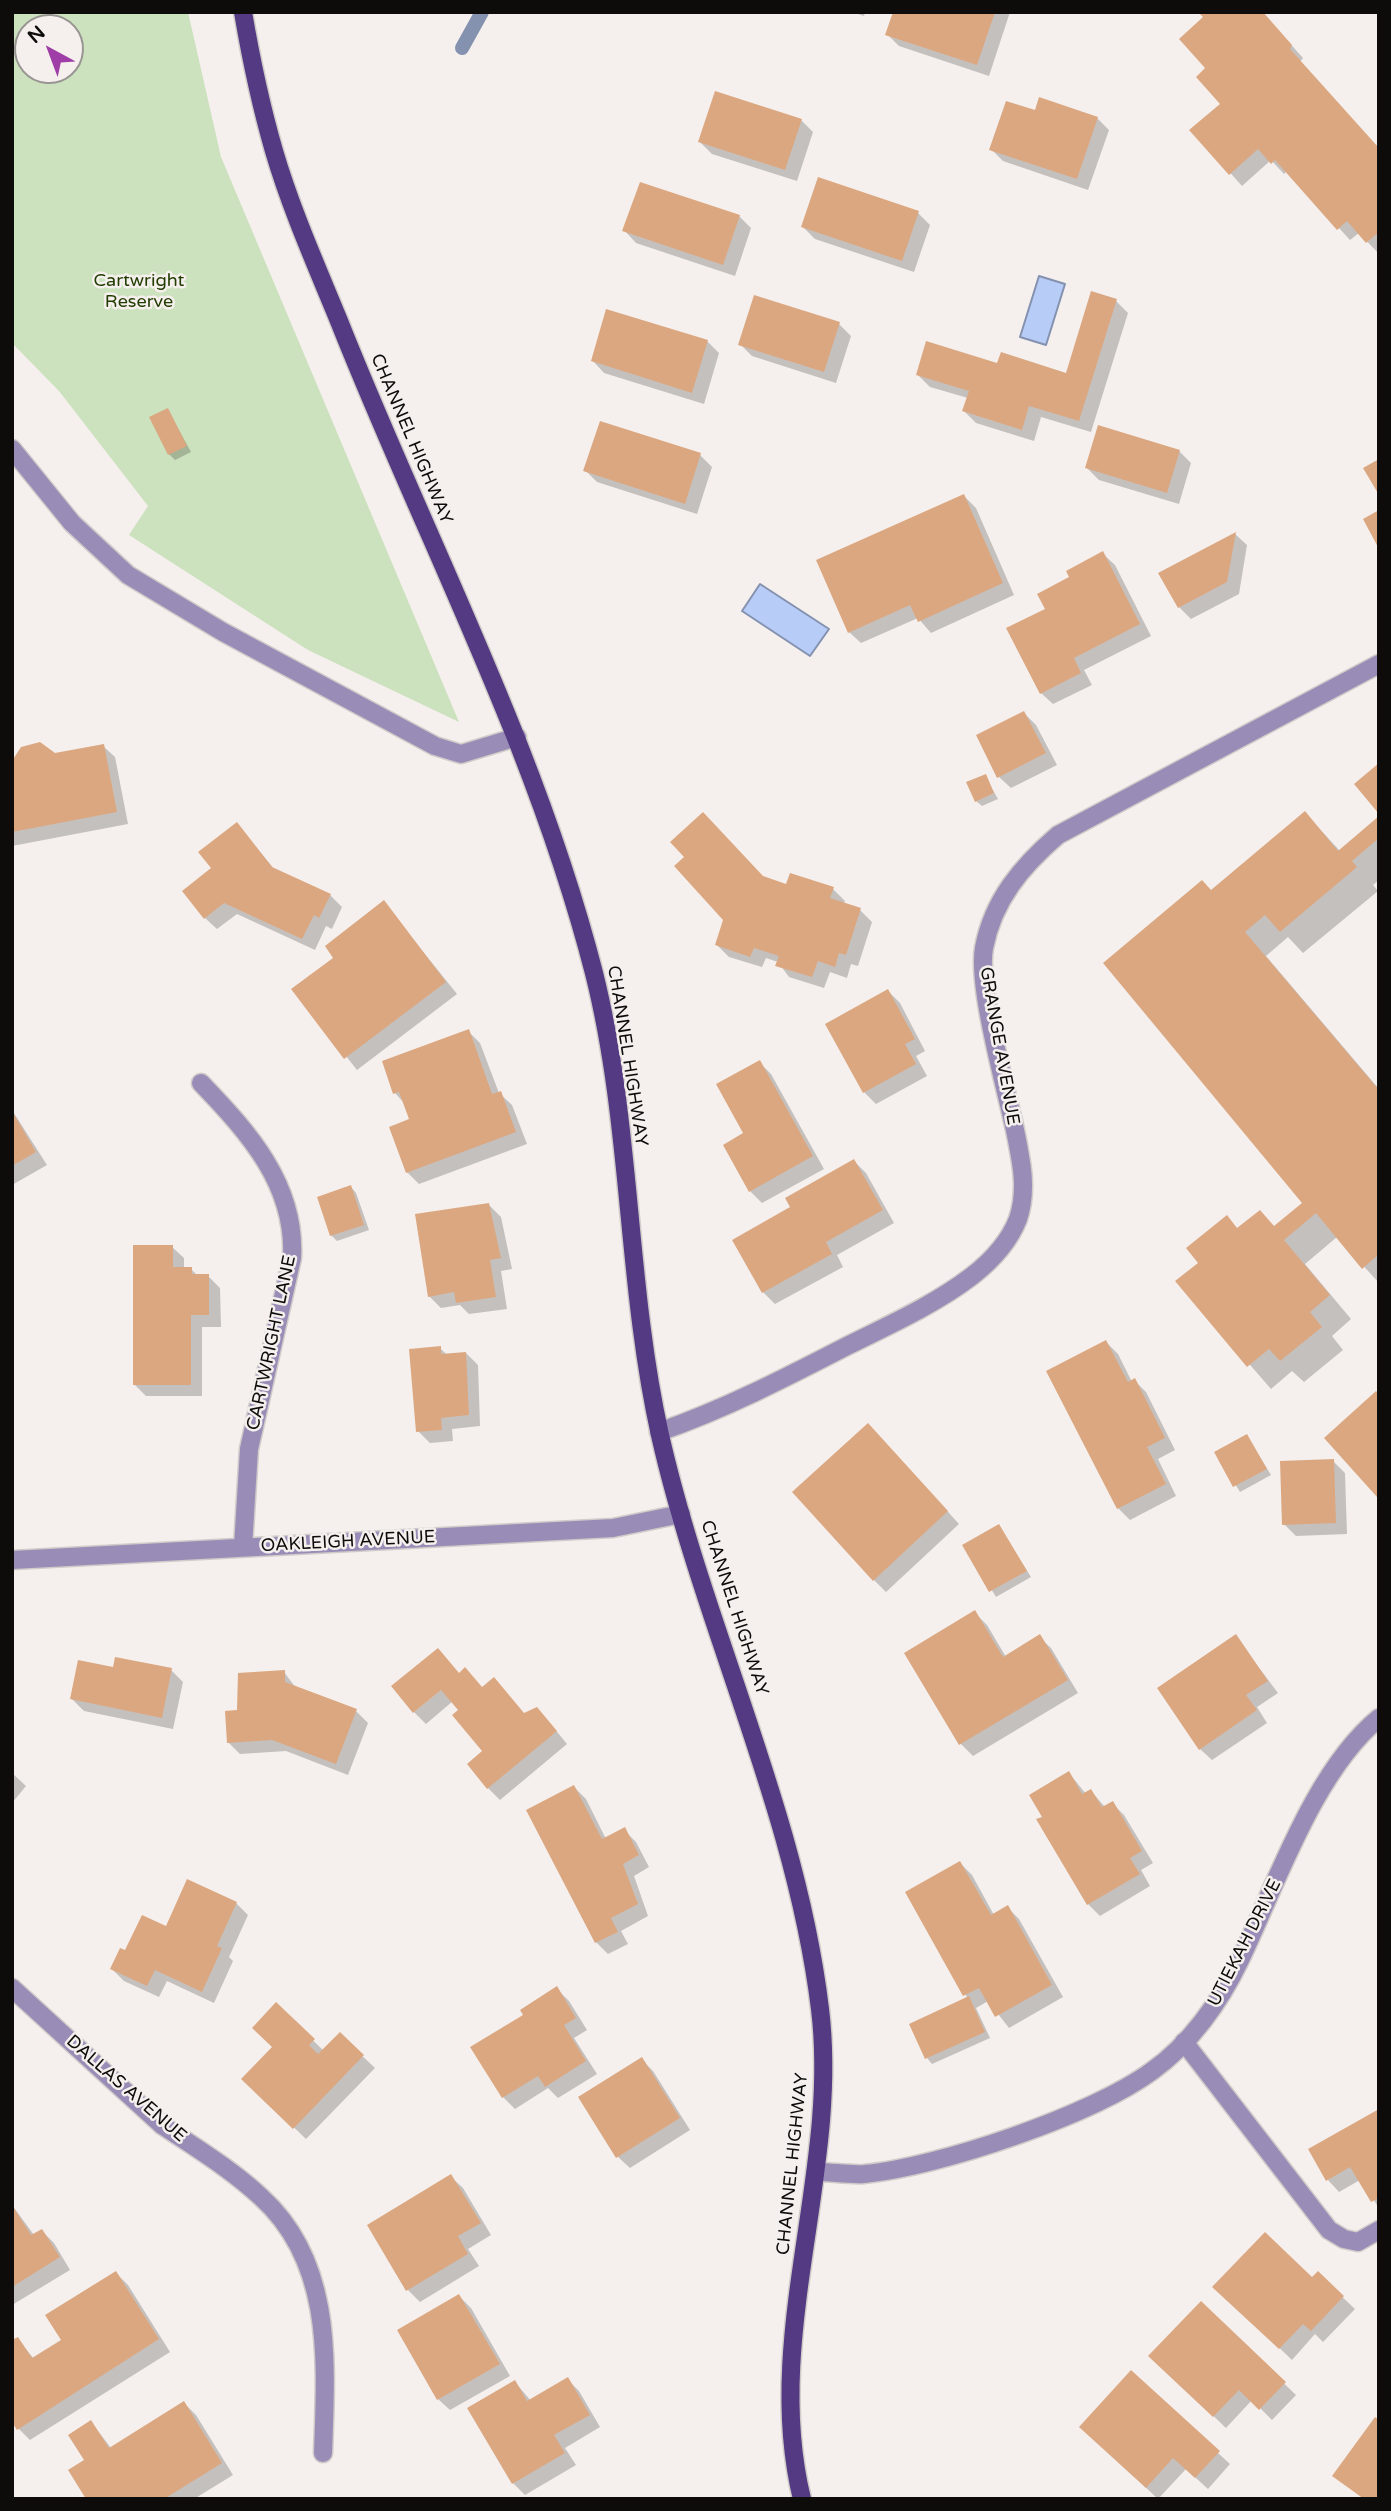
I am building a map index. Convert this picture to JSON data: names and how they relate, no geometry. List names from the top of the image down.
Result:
{
  "streets": {
    "main road": ["CHANNEL HIGHWAY"],
    "street": [
      "GRANGE AVENUE",
      "CARTWRIGHT LANE",
      "OAKLEIGH AVENUE",
      "UTIEKAH DRIVE",
      "DALLAS AVENUE"
    ]
  },
  "crossings": [
    ["CHANNEL HIGHWAY", "GRANGE AVENUE"],
    ["CHANNEL HIGHWAY", "OAKLEIGH AVENUE"],
    ["CHANNEL HIGHWAY", "UTIEKAH DRIVE"],
    ["CARTWRIGHT LANE", "OAKLEIGH AVENUE"]
  ],
  "parks": ["Cartwright Reserve"],
  "north": "top left"
}
